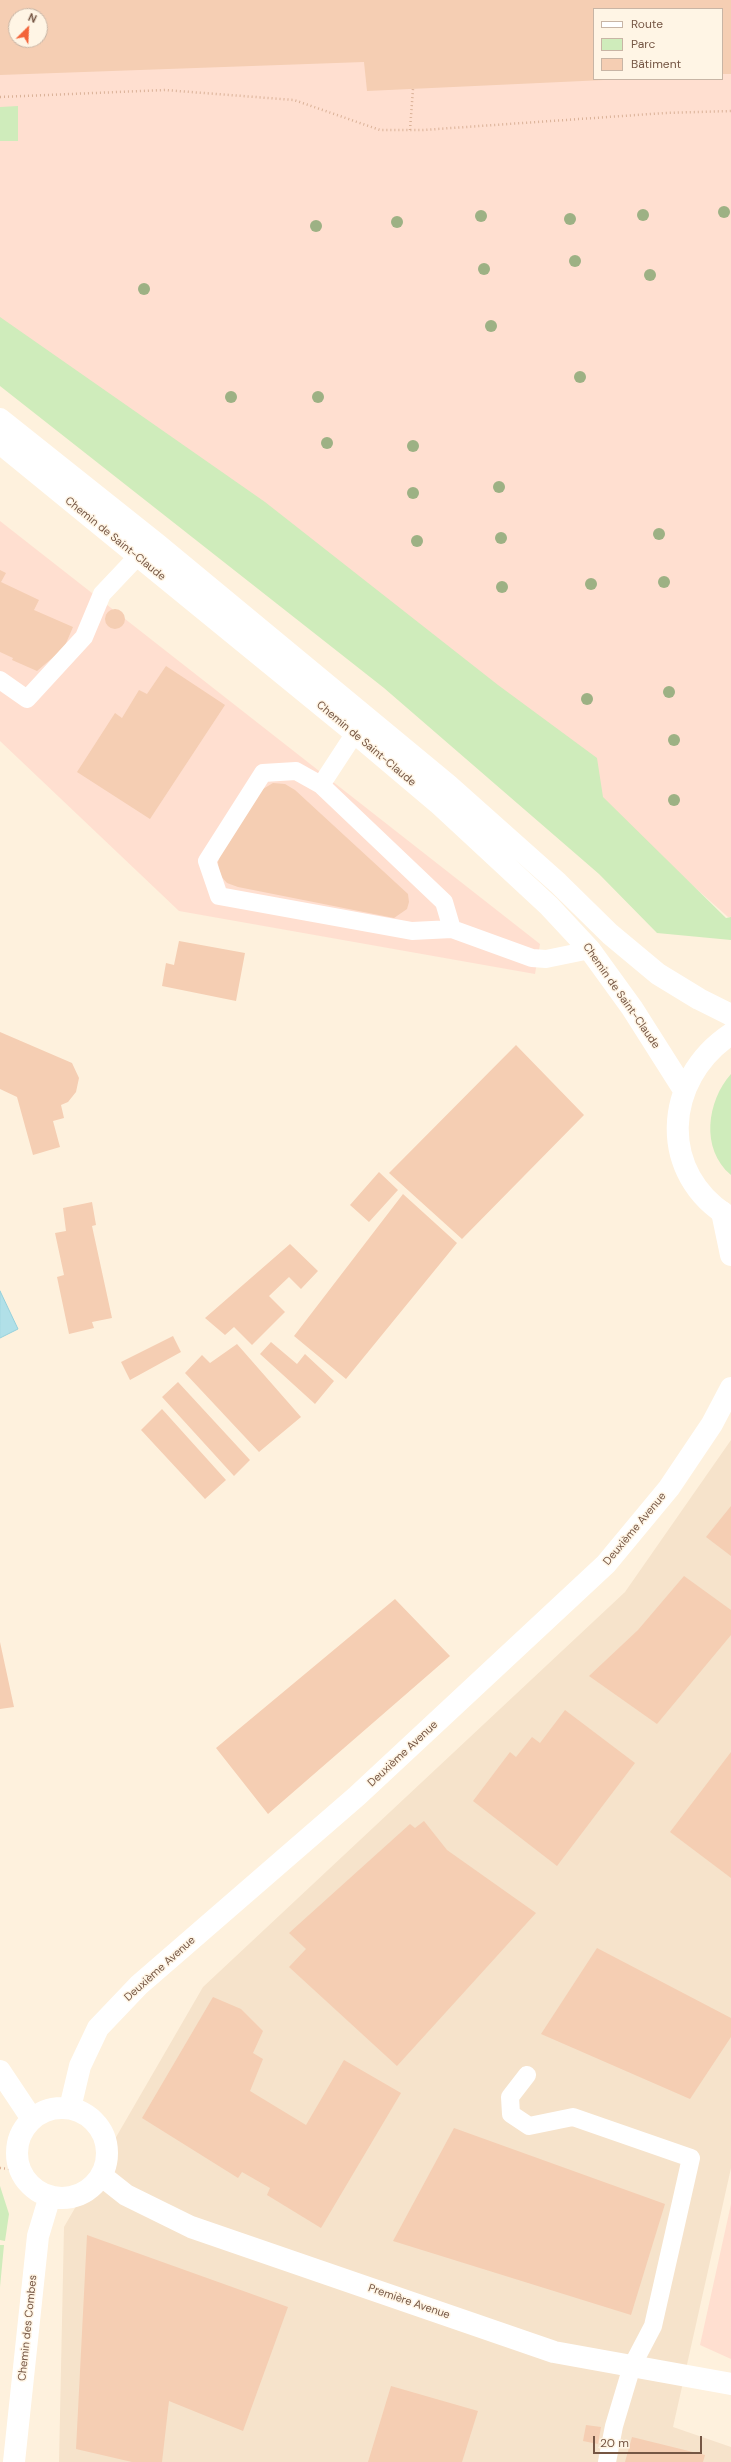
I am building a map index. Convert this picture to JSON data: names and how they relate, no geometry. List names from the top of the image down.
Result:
{
  "streets": {
    "street": [
      "Chemin de Saint-Claude",
      "Deuxième Avenue",
      "Première Avenue",
      "Chemin des Combes"
    ]
  },
  "crossings": [
    ["Deuxième Avenue", "Première Avenue"],
    ["Deuxième Avenue", "Chemin des Combes"],
    ["Première Avenue", "Chemin des Combes"]
  ],
  "legend": ["Route", "Parc", "Bâtiment"],
  "scale_bar": "20 m",
  "north": "top right"
}
